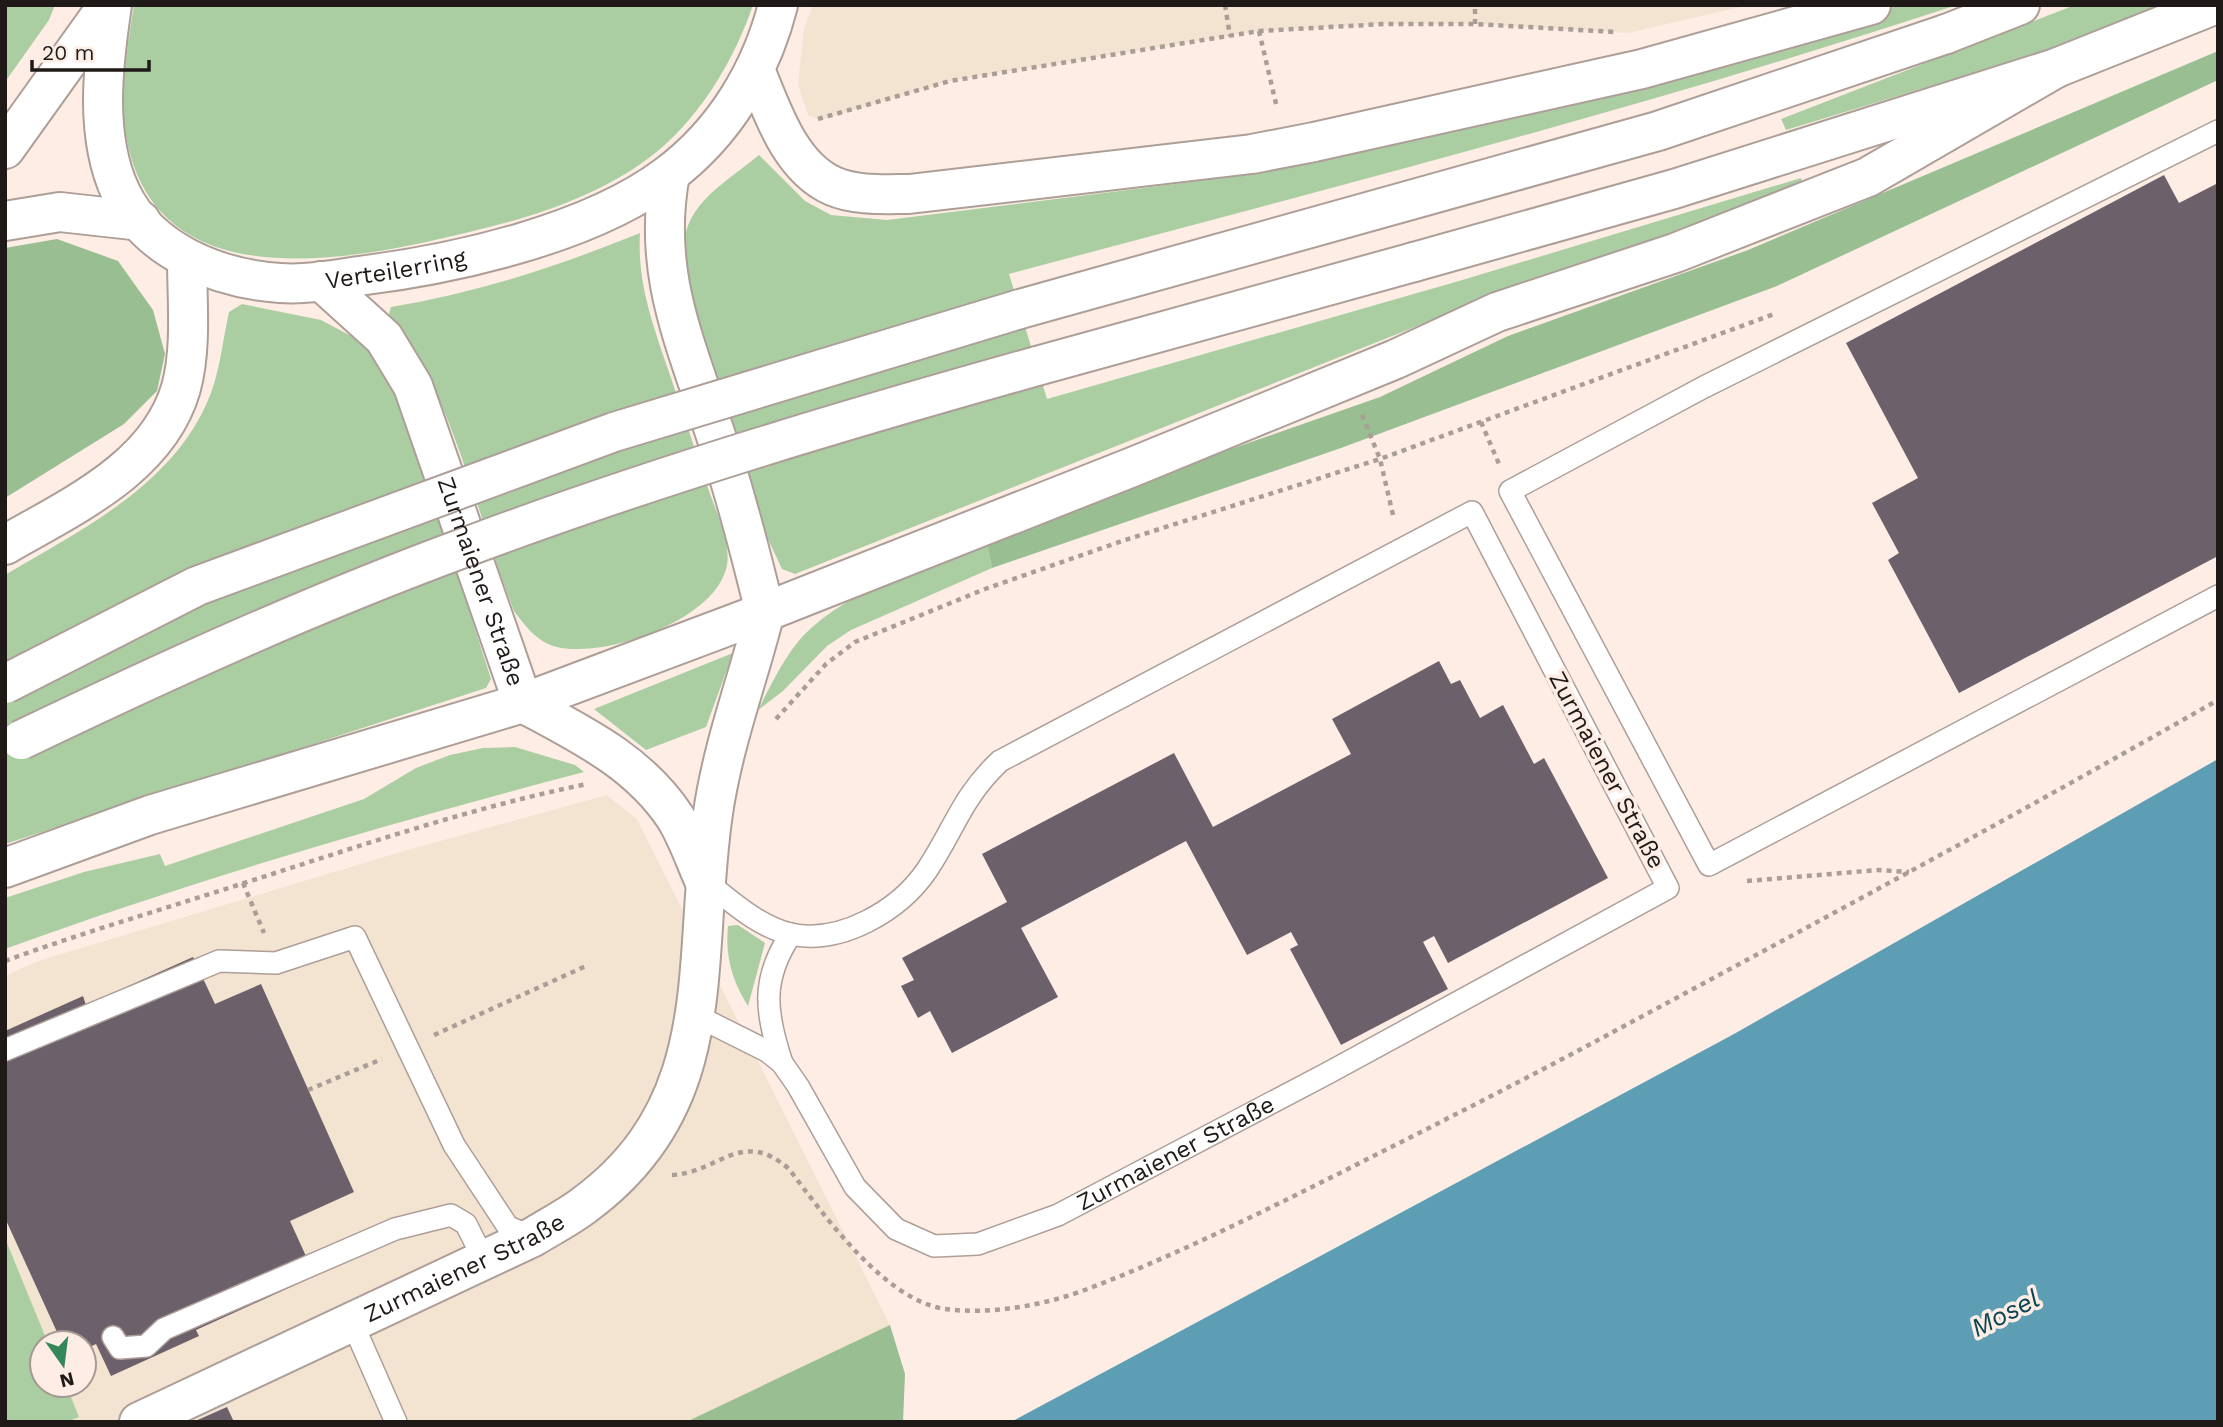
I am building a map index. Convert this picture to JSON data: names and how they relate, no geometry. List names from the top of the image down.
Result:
{
  "streets": {
    "main road": ["Verteilerring", "Zurmaiener Straße"]
  },
  "crossings": [
    ["Verteilerring", "Zurmaiener Straße"]
  ],
  "water": ["Mosel"],
  "scale_bar": "20 m",
  "north": "bottom"
}
